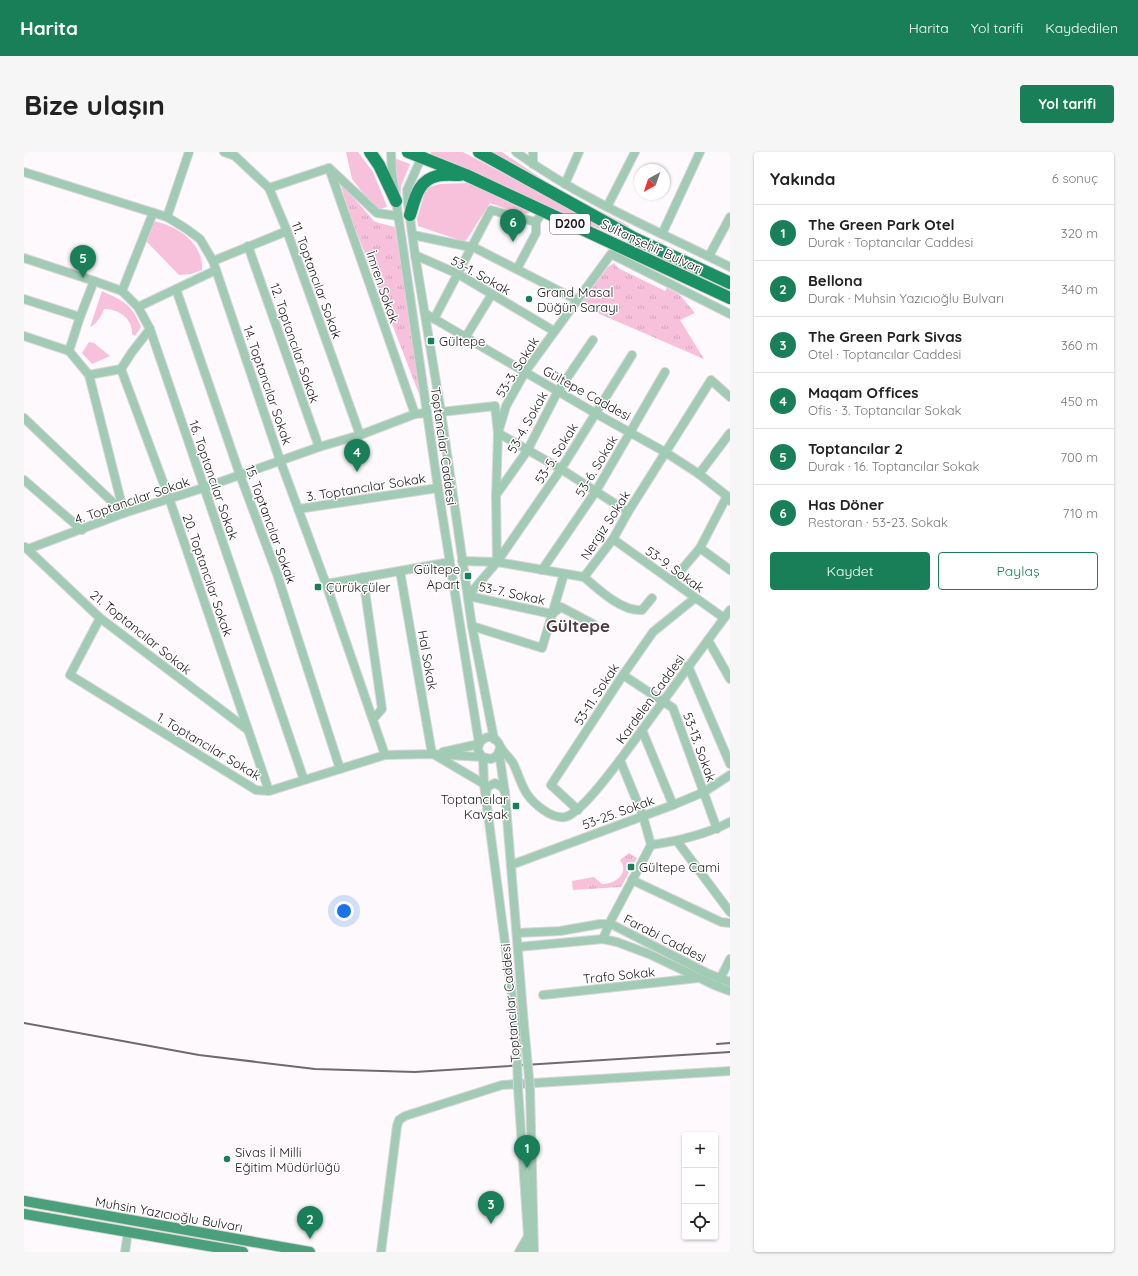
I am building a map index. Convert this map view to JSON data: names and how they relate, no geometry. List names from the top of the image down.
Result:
{
  "streets": {
    "highway": ["D200", "Sultanşehir Bulvarı"],
    "main road": ["Muhsin Yazıcıoğlu Bulvarı"],
    "street": [
      "53-1. Sokak",
      "11. Toptancılar Sokak",
      "İmren Sokak",
      "12. Toptancılar Sokak",
      "53-3. Sokak",
      "14. Toptancılar Sokak",
      "Gültepe Caddesi",
      "53-4. Sokak",
      "Toptancılar Caddesi",
      "53-5. Sokak",
      "53-6. Sokak",
      "16. Toptancılar Sokak",
      "3. Toptancılar Sokak",
      "4. Toptancılar Sokak",
      "15. Toptancılar Sokak",
      "Nergiz Sokak",
      "53-9. Sokak",
      "20. Toptancılar Sokak",
      "53-7. Sokak",
      "21. Toptancılar Sokak",
      "Hal Sokak",
      "53-11. Sokak",
      "Kardelen Caddesi",
      "1. Toptancılar Sokak",
      "53-13. Sokak",
      "53-25. Sokak",
      "Farabi Caddesi",
      "Trafo Sokak"
    ]
  },
  "crossings": [
    ["Sultanşehir Bulvarı", "Toptancılar Caddesi"],
    ["53-1. Sokak", "53-3. Sokak"],
    ["53-1. Sokak", "Toptancılar Caddesi"],
    ["11. Toptancılar Sokak", "4. Toptancılar Sokak"],
    ["İmren Sokak", "4. Toptancılar Sokak"],
    ["12. Toptancılar Sokak", "4. Toptancılar Sokak"],
    ["53-3. Sokak", "Gültepe Caddesi"],
    ["53-3. Sokak", "53-4. Sokak"],
    ["53-3. Sokak", "53-5. Sokak"],
    ["53-3. Sokak", "Nergiz Sokak"],
    ["14. Toptancılar Sokak", "3. Toptancılar Sokak"],
    ["14. Toptancılar Sokak", "4. Toptancılar Sokak"],
    ["14. Toptancılar Sokak", "1. Toptancılar Sokak"],
    ["Gültepe Caddesi", "53-4. Sokak"],
    ["Gültepe Caddesi", "Toptancılar Caddesi"],
    ["Gültepe Caddesi", "53-5. Sokak"],
    ["Gültepe Caddesi", "53-6. Sokak"],
    ["Gültepe Caddesi", "Nergiz Sokak"],
    ["Toptancılar Caddesi", "3. Toptancılar Sokak"],
    ["Toptancılar Caddesi", "4. Toptancılar Sokak"],
    ["Toptancılar Caddesi", "Nergiz Sokak"],
    ["Toptancılar Caddesi", "53-7. Sokak"],
    ["Toptancılar Caddesi", "1. Toptancılar Sokak"],
    ["Toptancılar Caddesi", "53-25. Sokak"],
    ["Toptancılar Caddesi", "Farabi Caddesi"],
    ["53-5. Sokak", "Nergiz Sokak"],
    ["53-6. Sokak", "Nergiz Sokak"],
    ["16. Toptancılar Sokak", "4. Toptancılar Sokak"],
    ["16. Toptancılar Sokak", "1. Toptancılar Sokak"],
    ["4. Toptancılar Sokak", "15. Toptancılar Sokak"],
    ["4. Toptancılar Sokak", "20. Toptancılar Sokak"],
    ["4. Toptancılar Sokak", "21. Toptancılar Sokak"],
    ["15. Toptancılar Sokak", "1. Toptancılar Sokak"],
    ["Nergiz Sokak", "53-9. Sokak"],
    ["53-9. Sokak", "53-11. Sokak"],
    ["53-9. Sokak", "Kardelen Caddesi"],
    ["20. Toptancılar Sokak", "21. Toptancılar Sokak"],
    ["20. Toptancılar Sokak", "1. Toptancılar Sokak"],
    ["21. Toptancılar Sokak", "1. Toptancılar Sokak"],
    ["Hal Sokak", "1. Toptancılar Sokak"],
    ["53-11. Sokak", "53-13. Sokak"],
    ["Kardelen Caddesi", "53-13. Sokak"],
    ["Kardelen Caddesi", "53-25. Sokak"],
    ["53-13. Sokak", "53-25. Sokak"],
    ["Farabi Caddesi", "Trafo Sokak"]
  ],
  "districts": ["Gültepe"],
  "places": {
    "other": ["Grand Masal Düğün Sarayı", "Sivas İl Milli Eğitim Müdürlüğü"],
    "transit": [
      "Gültepe",
      "Gültepe Apart",
      "Çürükçüler",
      "Toptancılar Kavşak",
      "Gültepe Cami"
    ]
  },
  "north": "bottom left",
  "page": {
    "header": "Harita",
    "nav": ["Harita", "Yol tarifi", "Kaydedilen"],
    "buttons": [
      "Yol tarifi",
      ["Kaydet", "Paylaş"]
    ],
    "title": "Bize ulaşın",
    "heading": ["Yakında", "6 sonuç"],
    "list": [
      {
        "mark": "1",
        "name": "The Green Park Otel",
        "note": "Durak · Toptancılar Caddesi",
        "value": "320 m"
      },
      {
        "mark": "2",
        "name": "Bellona",
        "note": "Durak · Muhsin Yazıcıoğlu Bulvarı",
        "value": "340 m"
      },
      {
        "mark": "3",
        "name": "The Green Park Sivas",
        "note": "Otel · Toptancılar Caddesi",
        "value": "360 m"
      },
      {
        "mark": "4",
        "name": "Maqam Offices",
        "note": "Ofis · 3. Toptancılar Sokak",
        "value": "450 m"
      },
      {
        "mark": "5",
        "name": "Toptancılar 2",
        "note": "Durak · 16. Toptancılar Sokak",
        "value": "700 m"
      },
      {
        "mark": "6",
        "name": "Has Döner",
        "note": "Restoran · 53-23. Sokak",
        "value": "710 m"
      }
    ],
    "pins": [
      "6",
      "5",
      "4",
      "1",
      "3",
      "2"
    ],
    "map_buttons": ["+", "−"]
  }
}
